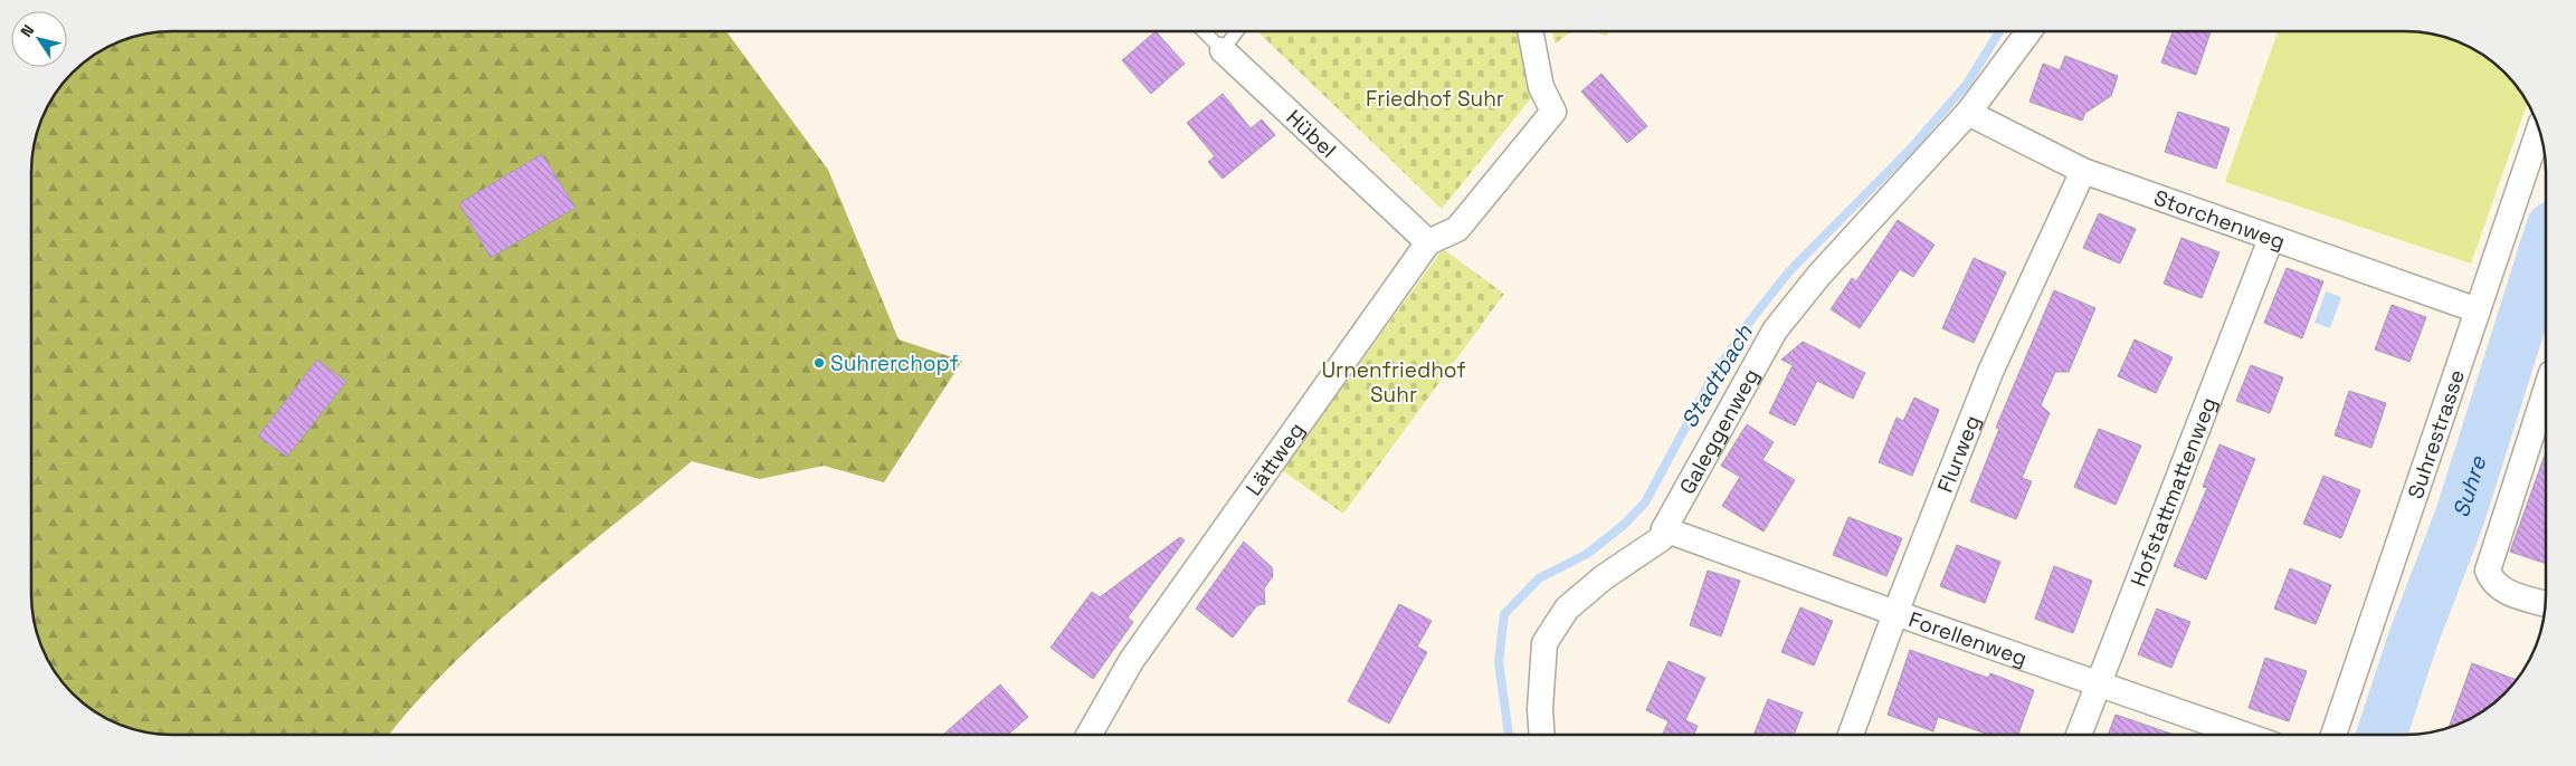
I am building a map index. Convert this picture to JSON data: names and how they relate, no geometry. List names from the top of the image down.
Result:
{
  "streets": {
    "street": [
      "Hübel",
      "Storchenweg",
      "Galeggenweg",
      "Suhrestrasse",
      "Flurweg",
      "Lättweg",
      "Hofstattmattenweg",
      "Forellenweg"
    ]
  },
  "crossings": [
    ["Hübel", "Lättweg"],
    ["Storchenweg", "Galeggenweg"],
    ["Storchenweg", "Suhrestrasse"],
    ["Storchenweg", "Flurweg"],
    ["Storchenweg", "Hofstattmattenweg"],
    ["Galeggenweg", "Forellenweg"],
    ["Flurweg", "Forellenweg"],
    ["Hofstattmattenweg", "Forellenweg"]
  ],
  "water": ["Stadtbach", "Suhre"],
  "parks": ["Friedhof Suhr", "Urnenfriedhof Suhr"],
  "places": ["Suhrerchopf"],
  "north": "top left"
}
